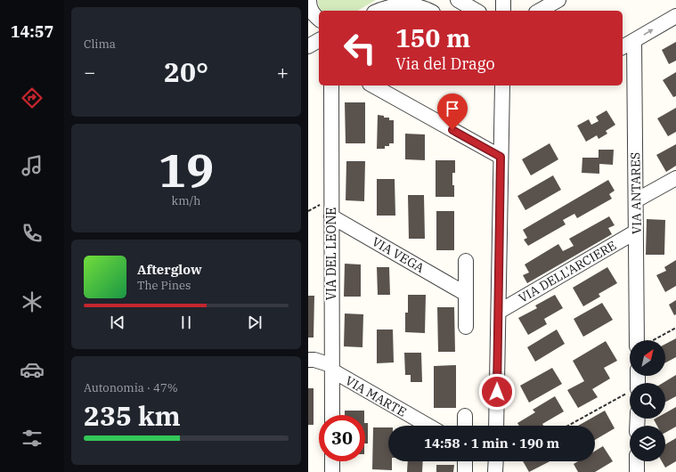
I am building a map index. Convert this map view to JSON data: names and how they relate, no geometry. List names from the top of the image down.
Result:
{
  "streets": {
    "street": [
      "VIA ANTARES",
      "VIA DEL LEONE",
      "VIA VEGA",
      "VIA DELL'ARCIERE",
      "VIA MARTE"
    ]
  },
  "crossings": [
    ["VIA ANTARES", "VIA DELL'ARCIERE"],
    ["VIA DEL LEONE", "VIA VEGA"],
    ["VIA DEL LEONE", "VIA MARTE"]
  ],
  "north": "top right",
  "page": {
    "tabs": "14:57",
    "tile": [
      "Clima",
      ["19", "km/h"],
      ["Autonomia · 47%", "235 km"]
    ],
    "turn": ["150 m", "Via del Drago"],
    "heat": ["−", "20°", "+"],
    "song": ["Afterglow", "The Pines"],
    "limit": "30",
    "trip": "14:58 · 1 min · 190 m"
  }
}
